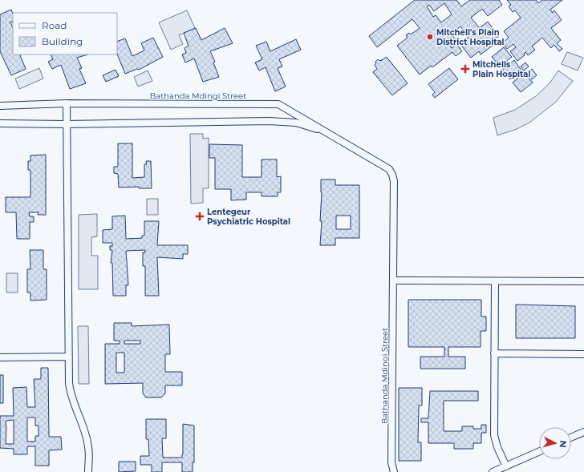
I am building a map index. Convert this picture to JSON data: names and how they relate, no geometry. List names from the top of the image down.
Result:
{
  "streets": {
    "street": ["Bathanda Mdingi Street"]
  },
  "places": {
    "other": ["Mitchell's Plain District Hospital"],
    "health": ["Mitchells Plain Hospital", "Lentegeur Psychiatric Hospital"]
  },
  "legend": ["Road", "Building"],
  "north": "right"
}
